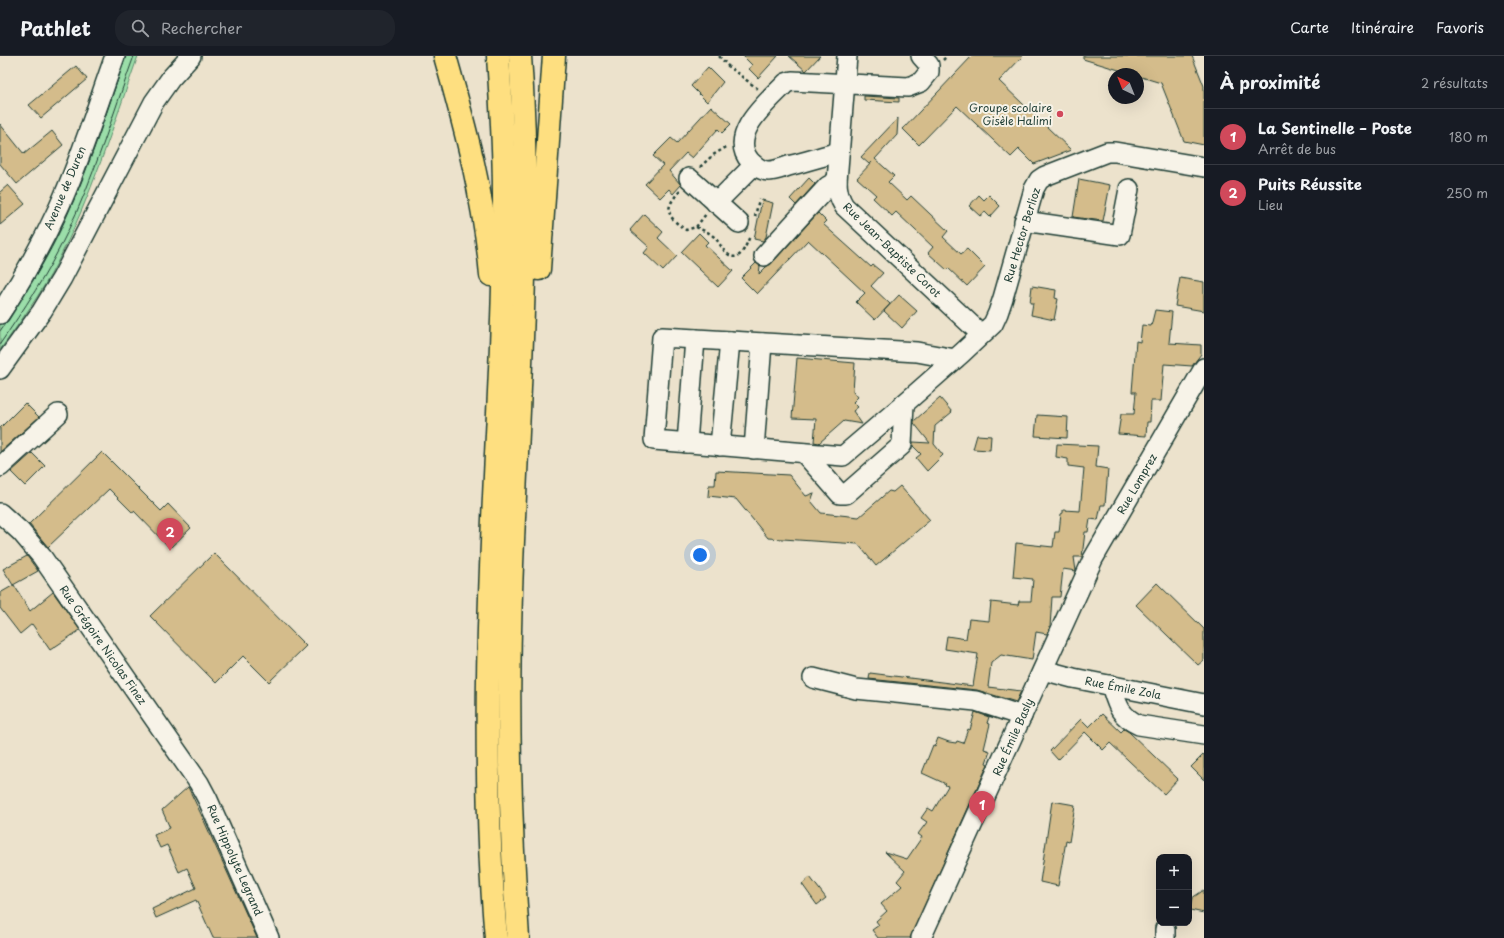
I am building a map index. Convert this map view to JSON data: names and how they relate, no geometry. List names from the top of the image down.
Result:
{
  "streets": {
    "street": [
      "Avenue de Duren",
      "Rue Hector Berlioz",
      "Rue Jean-Baptiste Corot",
      "Rue Lomprez",
      "Rue Grégoire Nicolas Finez",
      "Rue Émile Zola",
      "Rue Émile Basly",
      "Rue Hippolyte Legrand"
    ]
  },
  "crossings": [
    ["Rue Hector Berlioz", "Rue Jean-Baptiste Corot"],
    ["Rue Lomprez", "Rue Émile Basly"],
    ["Rue Grégoire Nicolas Finez", "Rue Hippolyte Legrand"],
    ["Rue Émile Zola", "Rue Émile Basly"]
  ],
  "places": ["Groupe scolaire Gisèle Halimi"],
  "north": "top left",
  "page": {
    "header": "Pathlet",
    "search": "Rechercher",
    "nav": ["Carte", "Itinéraire", "Favoris"],
    "heading": ["À proximité", "2 résultats"],
    "list": [
      {
        "mark": "1",
        "name": "La Sentinelle – Poste",
        "note": "Arrêt de bus",
        "value": "180 m"
      },
      {
        "mark": "2",
        "name": "Puits Réussite",
        "note": "Lieu",
        "value": "250 m"
      }
    ],
    "pins": ["2", "1"],
    "map_buttons": ["+", "−"]
  }
}
